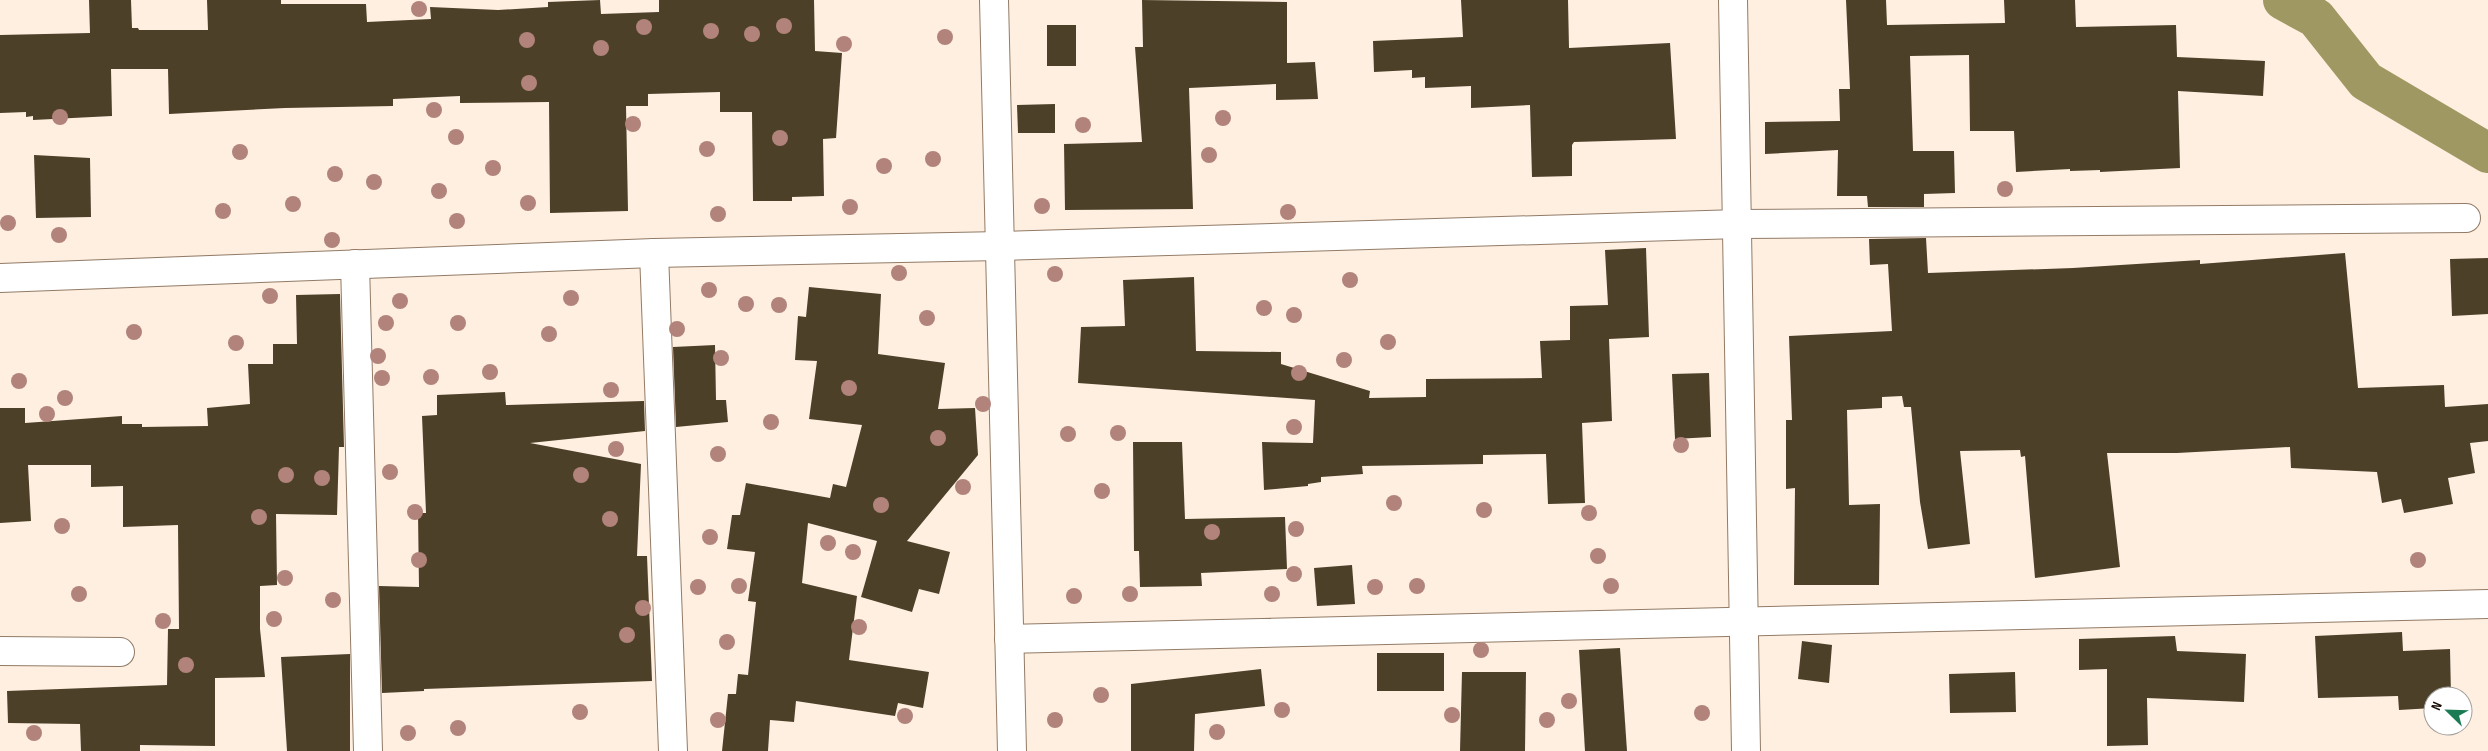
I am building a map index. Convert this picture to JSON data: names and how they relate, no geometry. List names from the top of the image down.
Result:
{
  "north": "top left"
}
